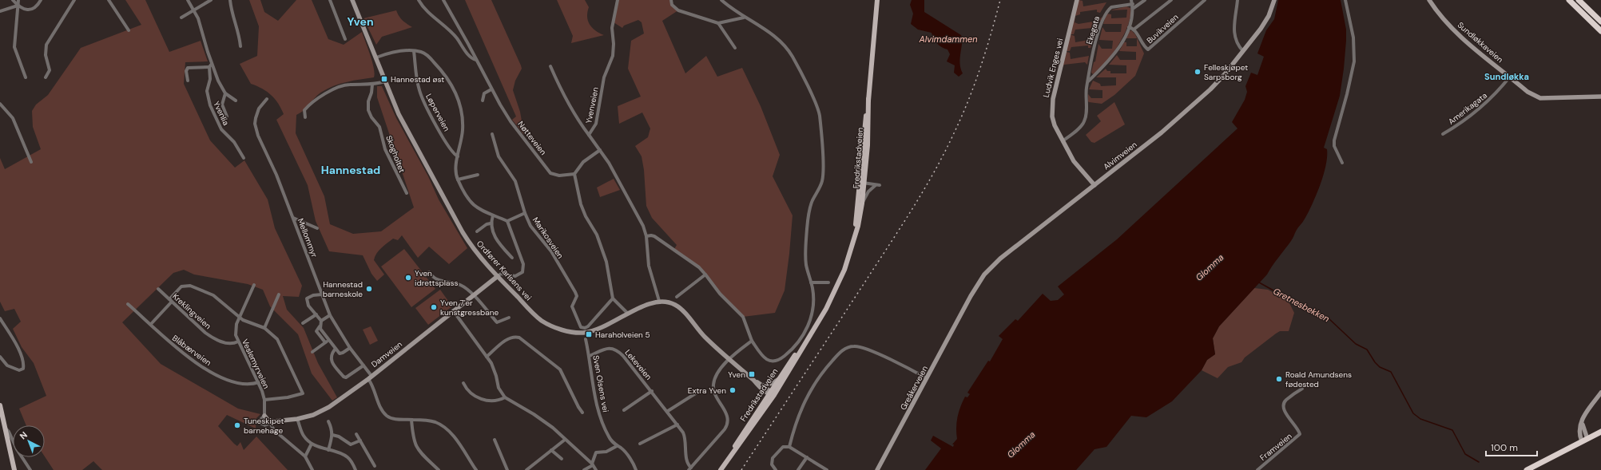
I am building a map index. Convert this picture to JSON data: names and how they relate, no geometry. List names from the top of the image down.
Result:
{
  "streets": {
    "main road": ["Fredrikstadveien"],
    "street": [
      "Buvikveien",
      "Ekegata",
      "Sundløkkaveien",
      "Ludvik Enges vei",
      "Yvenveien",
      "Amerikagata",
      "Løperveien",
      "Yvenlia",
      "Nøtteveien",
      "Skogholtet",
      "Alvimveien",
      "Mellommyr",
      "Marikosveien",
      "Ordfører Karlsens vei",
      "Kreklingveien",
      "Blåbærveien",
      "Damveien",
      "Veslemyrveien",
      "Lekeveien",
      "Sven Olsens vei",
      "Greåkerveien",
      "Framveien"
    ]
  },
  "crossings": [
    ["Ekegata", "Ludvik Enges vei"],
    ["Sundløkkaveien", "Amerikagata"],
    ["Ludvik Enges vei", "Alvimveien"],
    ["Yvenveien", "Ordfører Karlsens vei"],
    ["Alvimveien", "Greåkerveien"],
    ["Mellommyr", "Damveien"],
    ["Ordfører Karlsens vei", "Damveien"],
    ["Kreklingveien", "Veslemyrveien"],
    ["Blåbærveien", "Veslemyrveien"],
    ["Damveien", "Veslemyrveien"],
    ["Lekeveien", "Sven Olsens vei"]
  ],
  "districts": ["Yven", "Sundløkka", "Hannestad"],
  "water": ["Alvimdammen", "Glomma", "Gretnesbekken"],
  "places": {
    "other": [
      "Felleskjøpet Sarpsborg",
      "Yven idrettsplass",
      "Hannestad barneskole",
      "Yven 7'er kunstgressbane",
      "Roald Amundsens fødested",
      "Extra Yven",
      "Tuneskipet barnehage"
    ],
    "transit": ["Hannestad øst", "Haraholveien 5", "Yven"]
  },
  "scale_bar": "100 m",
  "north": "top left"
}
